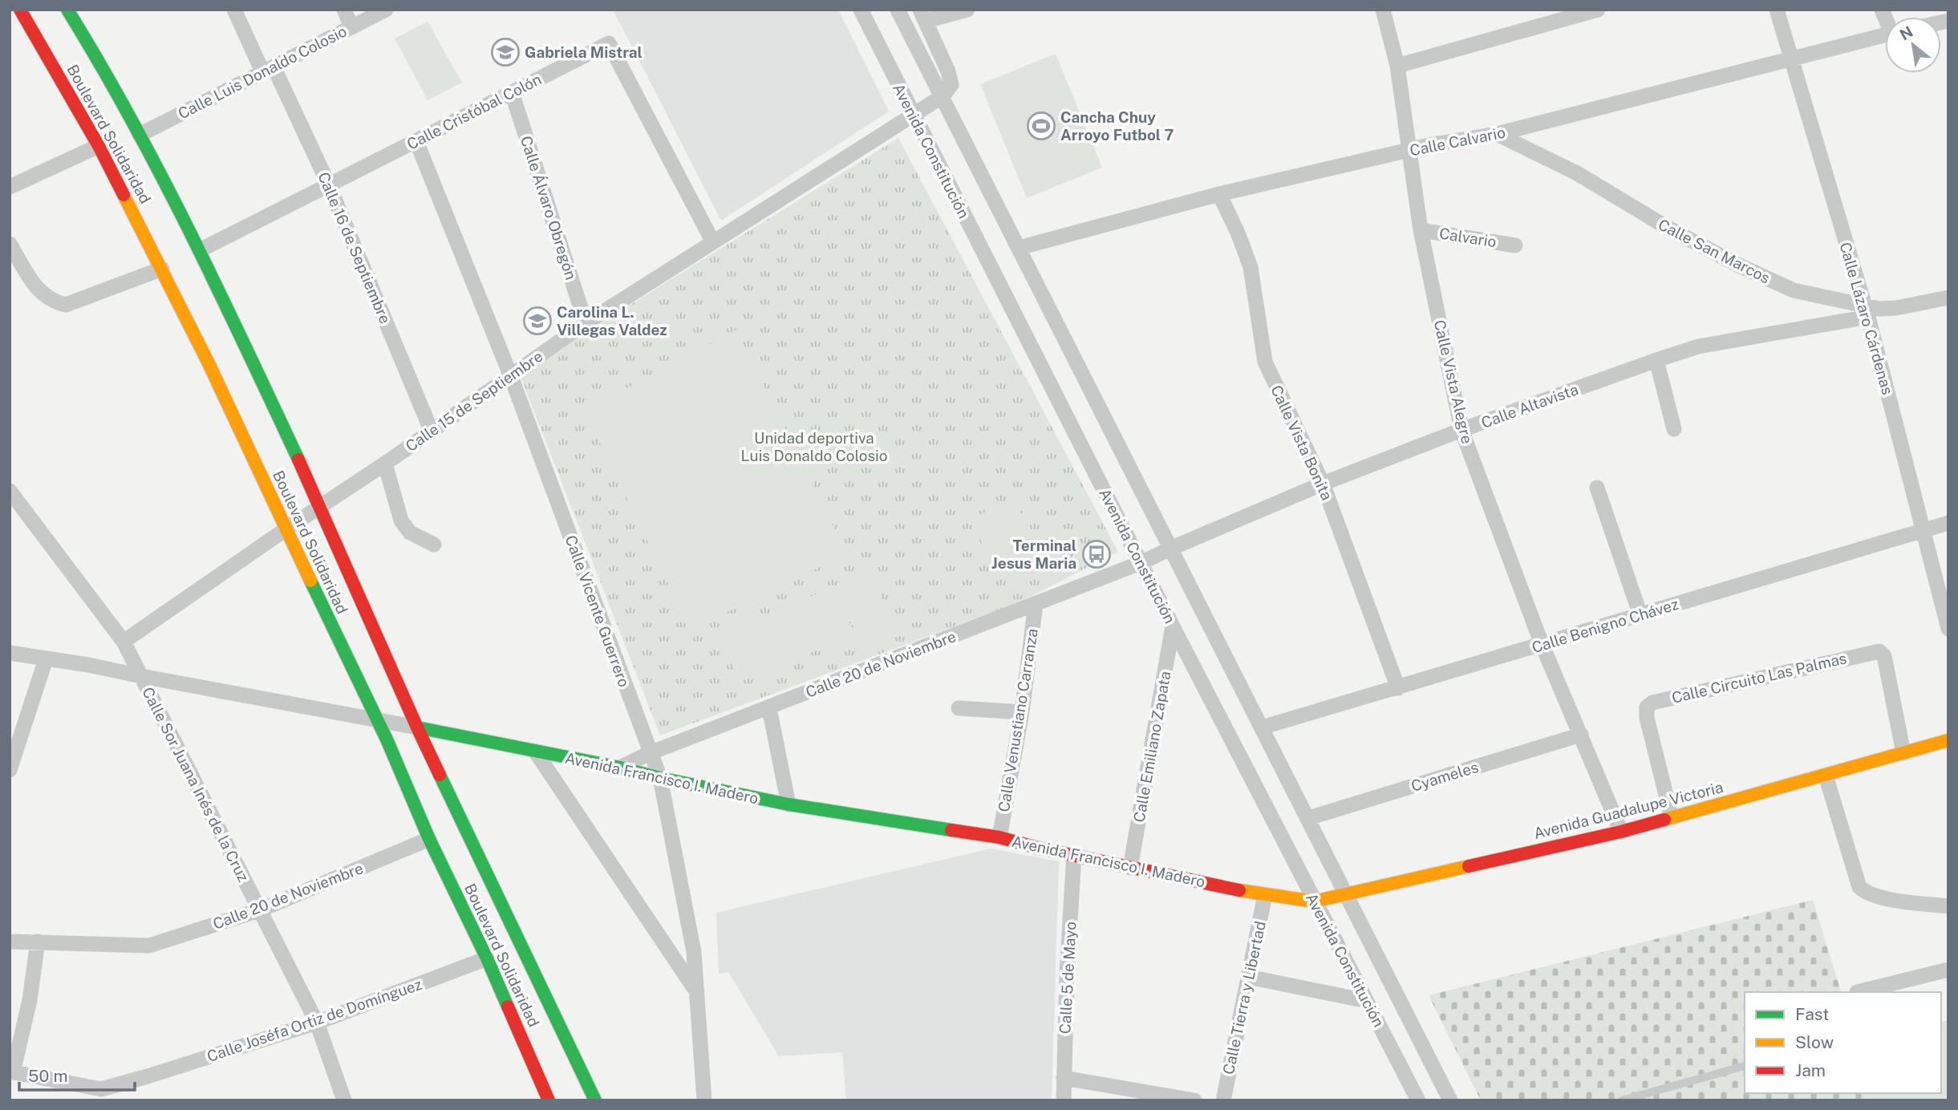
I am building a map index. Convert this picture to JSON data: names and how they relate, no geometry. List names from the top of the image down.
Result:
{
  "streets": {
    "main road": ["Boulevard Solidaridad", "Avenida Francisco I. Madero", "Avenida Guadalupe Victoria"],
    "street": [
      "Calle Luis Donaldo Colosio",
      "Calle Cristóbal Colón",
      "Calle Calvario",
      "Avenida Constitución",
      "Calle Álvaro Obregón",
      "Calvario",
      "Calle 16 de Septiembre",
      "Calle San Marcos",
      "Calle Lázaro Cárdenas",
      "Calle Vista Alegre",
      "Calle 15 de Septiembre",
      "Calle Altavista",
      "Calle Vista Bonita",
      "Calle Vicente Guerrero",
      "Calle Benigno Chávez",
      "Calle 20 de Noviembre",
      "Calle Circuito Las Palmas",
      "Calle Venustiano Carranza",
      "Calle Emiliano Zapata",
      "Cyameles",
      "Calle Sor Juana Inés de la Cruz",
      "Calle 5 de Mayo",
      "Calle Tierra y Libertad",
      "Calle Joséfa Ortiz de Domínguez"
    ]
  },
  "crossings": [
    ["Calle Luis Donaldo Colosio", "Boulevard Solidaridad"],
    ["Calle Luis Donaldo Colosio", "Calle 16 de Septiembre"],
    ["Calle Cristóbal Colón", "Boulevard Solidaridad"],
    ["Calle Cristóbal Colón", "Calle Álvaro Obregón"],
    ["Calle Cristóbal Colón", "Calle 16 de Septiembre"],
    ["Calle Cristóbal Colón", "Calle 15 de Septiembre"],
    ["Calle Cristóbal Colón", "Calle Vicente Guerrero"],
    ["Boulevard Solidaridad", "Calle 15 de Septiembre"],
    ["Boulevard Solidaridad", "Calle 20 de Noviembre"],
    ["Boulevard Solidaridad", "Avenida Francisco I. Madero"],
    ["Boulevard Solidaridad", "Calle Joséfa Ortiz de Domínguez"],
    ["Calle Calvario", "Avenida Constitución"],
    ["Calle Calvario", "Calle San Marcos"],
    ["Calle Calvario", "Calle Lázaro Cárdenas"],
    ["Calle Calvario", "Calle Vista Alegre"],
    ["Calle Calvario", "Calle Vista Bonita"],
    ["Avenida Constitución", "Calle 15 de Septiembre"],
    ["Avenida Constitución", "Calle Altavista"],
    ["Avenida Constitución", "Calle Benigno Chávez"],
    ["Avenida Constitución", "Calle 20 de Noviembre"],
    ["Avenida Constitución", "Calle Emiliano Zapata"],
    ["Avenida Constitución", "Cyameles"],
    ["Avenida Constitución", "Avenida Francisco I. Madero"],
    ["Avenida Constitución", "Avenida Guadalupe Victoria"],
    ["Calle Álvaro Obregón", "Calle 15 de Septiembre"],
    ["Calvario", "Calle Vista Alegre"],
    ["Calle 16 de Septiembre", "Calle 15 de Septiembre"],
    ["Calle San Marcos", "Calle Lázaro Cárdenas"],
    ["Calle San Marcos", "Calle Altavista"],
    ["Calle Lázaro Cárdenas", "Calle Altavista"],
    ["Calle Lázaro Cárdenas", "Calle Benigno Chávez"],
    ["Calle Vista Alegre", "Calle Altavista"],
    ["Calle Vista Alegre", "Calle Benigno Chávez"],
    ["Calle Vista Alegre", "Cyameles"],
    ["Calle Vista Alegre", "Avenida Guadalupe Victoria"],
    ["Calle 15 de Septiembre", "Calle Vicente Guerrero"],
    ["Calle 15 de Septiembre", "Calle Sor Juana Inés de la Cruz"],
    ["Calle Altavista", "Calle Vista Bonita"],
    ["Calle Altavista", "Calle 20 de Noviembre"],
    ["Calle Vista Bonita", "Calle Benigno Chávez"],
    ["Calle Vicente Guerrero", "Calle 20 de Noviembre"],
    ["Calle Vicente Guerrero", "Avenida Francisco I. Madero"],
    ["Calle 20 de Noviembre", "Calle Venustiano Carranza"],
    ["Calle 20 de Noviembre", "Avenida Francisco I. Madero"],
    ["Calle 20 de Noviembre", "Calle Sor Juana Inés de la Cruz"],
    ["Calle Circuito Las Palmas", "Avenida Guadalupe Victoria"],
    ["Calle Venustiano Carranza", "Avenida Francisco I. Madero"],
    ["Calle Emiliano Zapata", "Avenida Francisco I. Madero"],
    ["Avenida Francisco I. Madero", "Calle Sor Juana Inés de la Cruz"],
    ["Avenida Francisco I. Madero", "Avenida Guadalupe Victoria"],
    ["Avenida Francisco I. Madero", "Calle 5 de Mayo"],
    ["Avenida Francisco I. Madero", "Calle Tierra y Libertad"],
    ["Calle Sor Juana Inés de la Cruz", "Calle Joséfa Ortiz de Domínguez"]
  ],
  "parks": ["Unidad deportiva Luis Donaldo Colosio"],
  "places": {
    "school or university": ["Gabriela Mistral", "Carolina L. Villegas Valdez"],
    "sports": ["Cancha Chuy Arroyo Futbol 7"],
    "bus stop": ["Terminal Jesus Maria"]
  },
  "legend": ["Fast", "Slow", "Jam"],
  "scale_bar": "50 m",
  "north": "top left"
}
